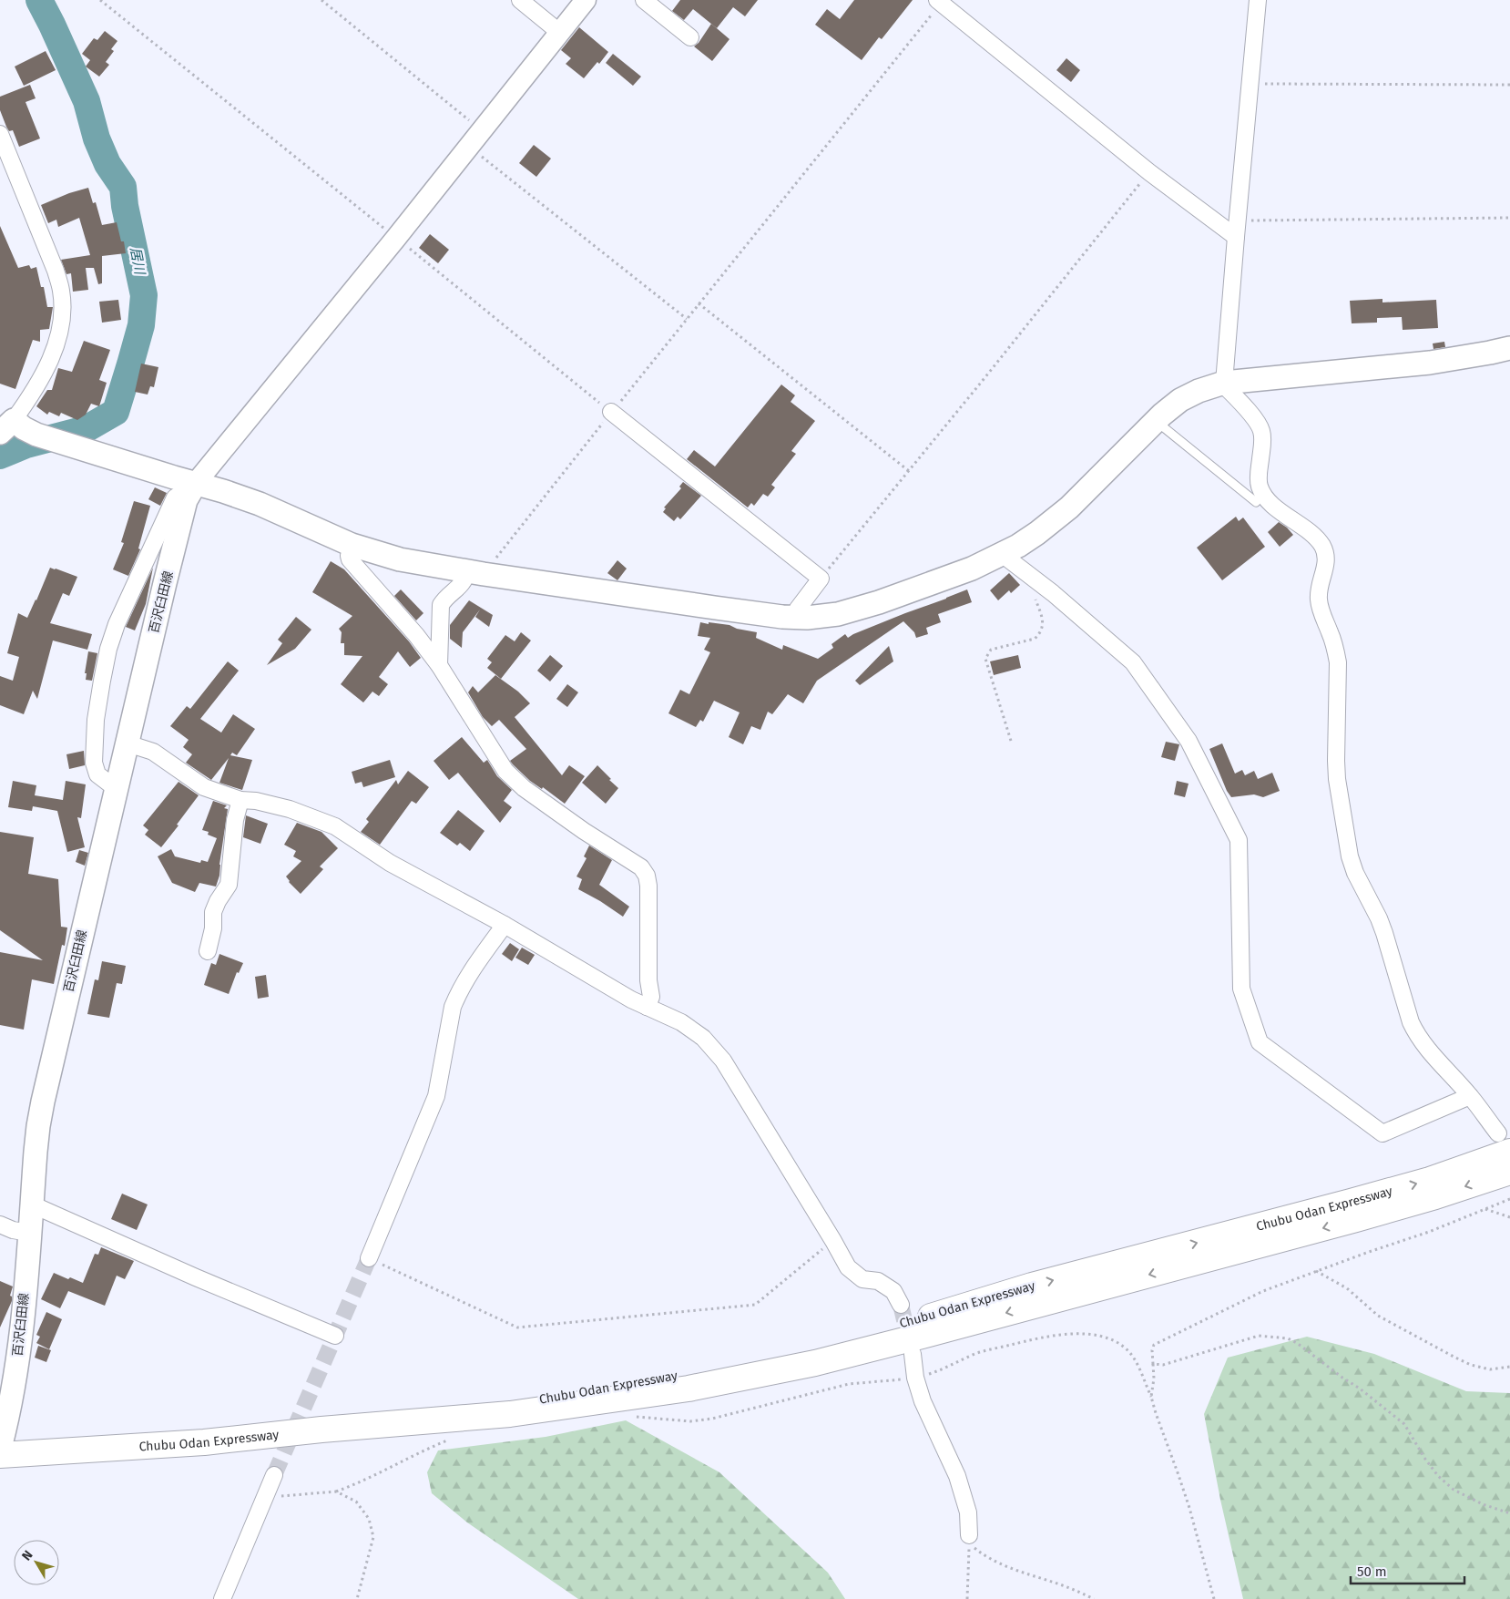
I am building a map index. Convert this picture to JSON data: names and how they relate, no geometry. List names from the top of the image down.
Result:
{
  "streets": {
    "highway": ["Chubu Odan Expressway"],
    "main road": ["百沢臼田線"]
  },
  "water": ["居川"],
  "scale_bar": "50 m",
  "north": "top left"
}
